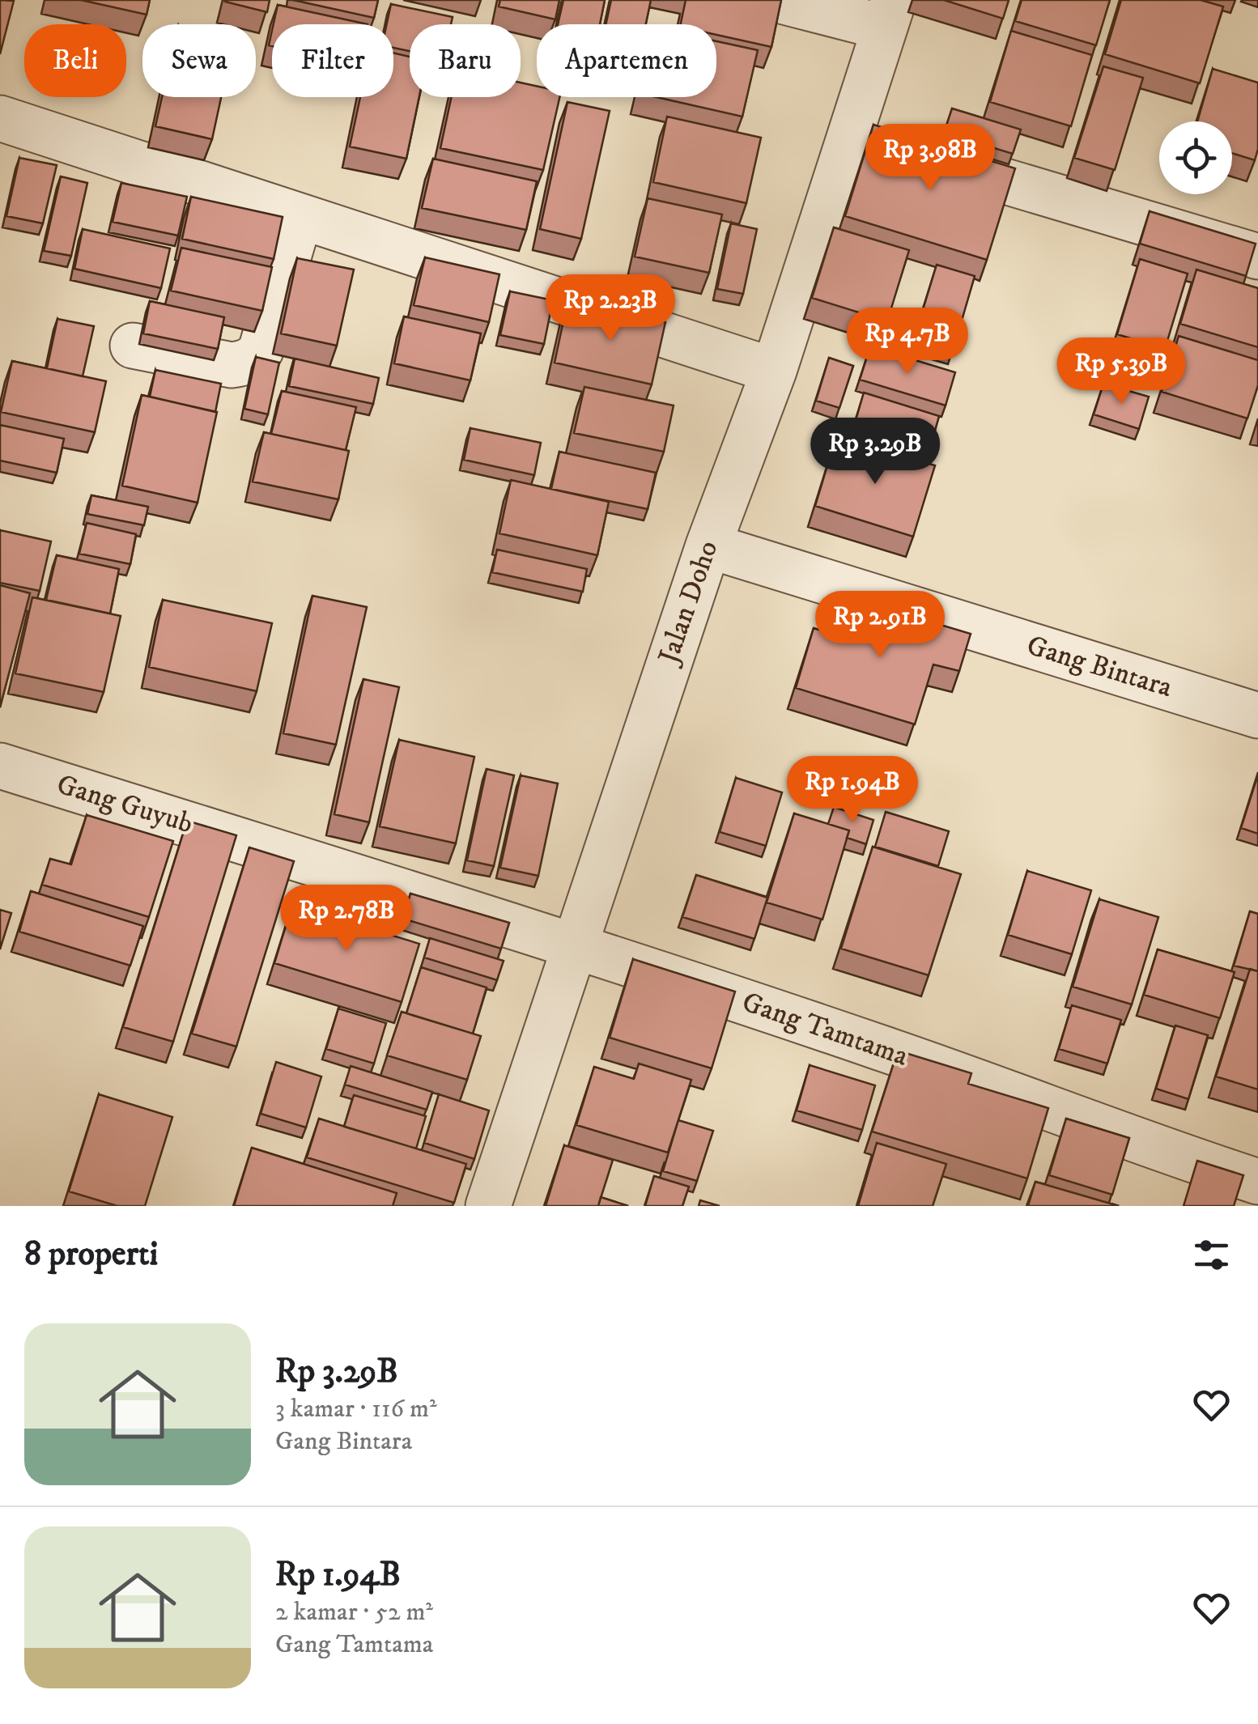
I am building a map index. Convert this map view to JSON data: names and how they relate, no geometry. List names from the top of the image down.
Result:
{
  "streets": {
    "street": [
      "Jalan Doho",
      "Gang Bintara",
      "Gang Guyub",
      "Gang Tamtama"
    ]
  },
  "crossings": [
    ["Jalan Doho", "Gang Bintara"],
    ["Jalan Doho", "Gang Guyub"],
    ["Jalan Doho", "Gang Tamtama"],
    ["Gang Guyub", "Gang Tamtama"]
  ],
  "page": {
    "chip": [
      "Beli",
      "Sewa",
      "Filter",
      "Baru",
      "Apartemen"
    ],
    "price": [
      "Rp 3.98B",
      "Rp 2.23B",
      "Rp 4.7B",
      "Rp 5.39B",
      "Rp 3.29B",
      "Rp 2.91B",
      "Rp 1.94B",
      "Rp 2.78B"
    ],
    "heading": "8 properti",
    "list": [
      {
        "name": "Rp 3.29B",
        "note": "3 kamar · 116 m² · Gang Bintara"
      },
      {
        "name": "Rp 1.94B",
        "note": "2 kamar · 52 m² · Gang Tamtama"
      }
    ]
  }
}
